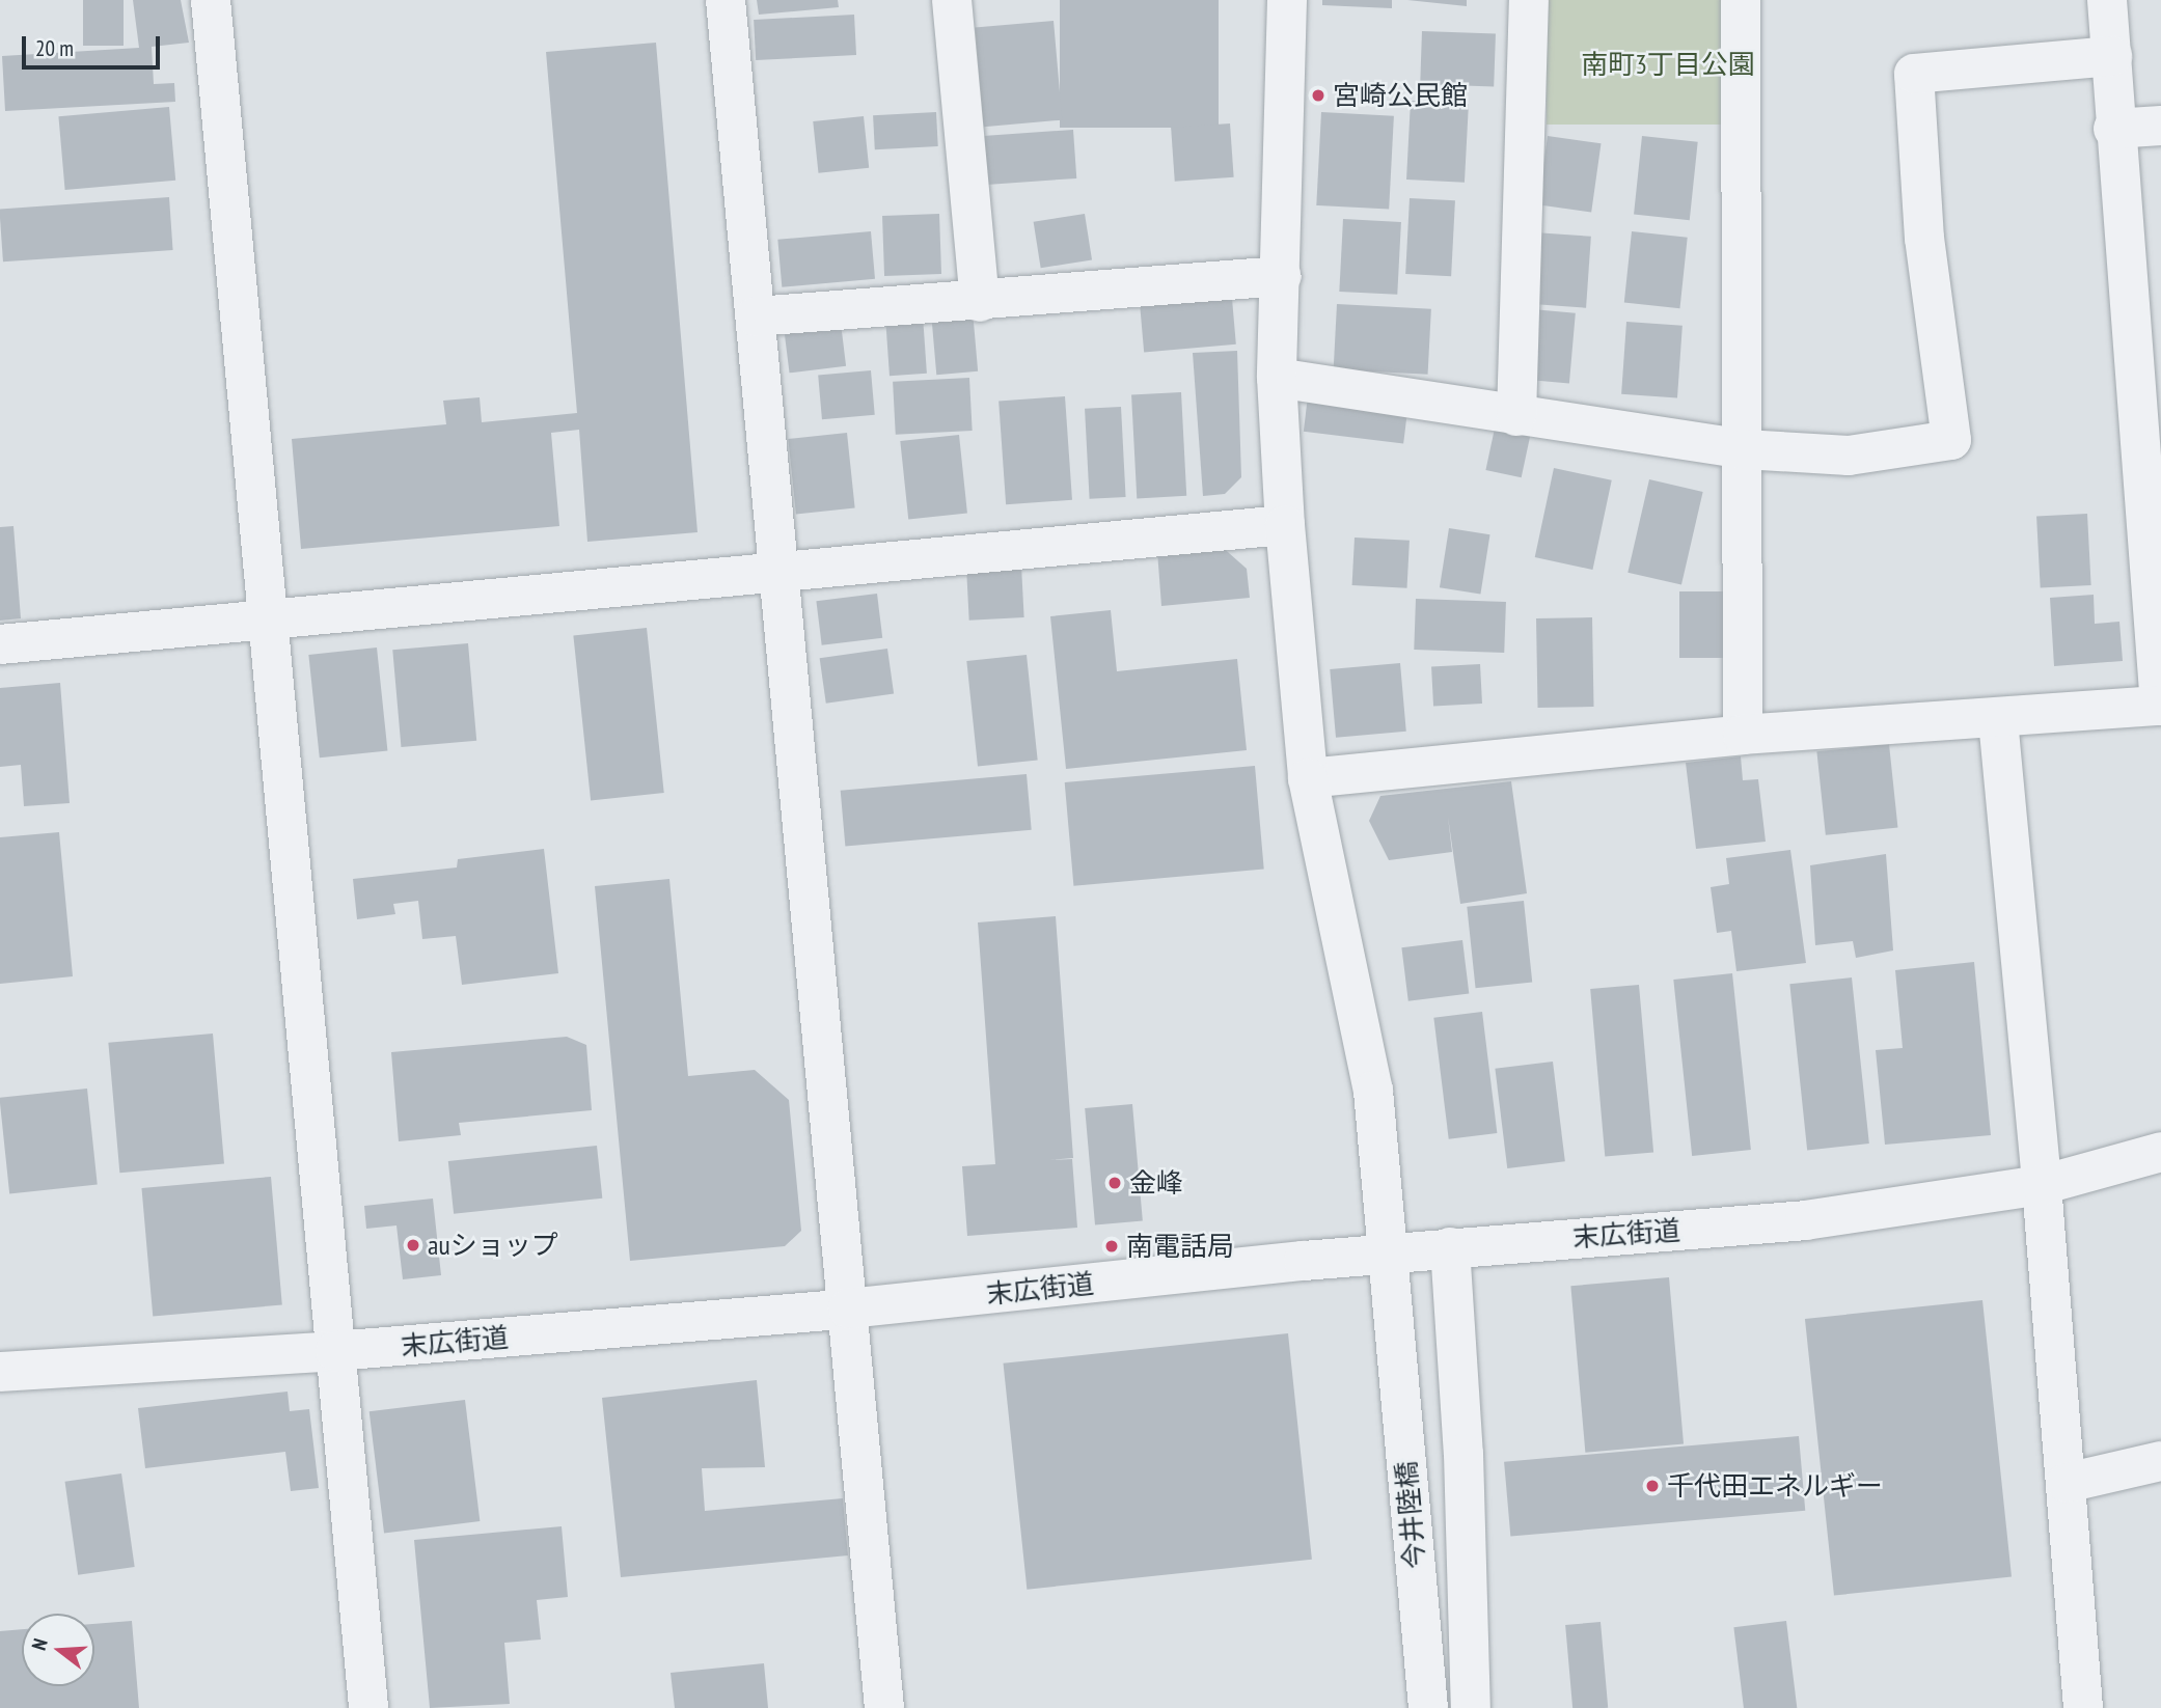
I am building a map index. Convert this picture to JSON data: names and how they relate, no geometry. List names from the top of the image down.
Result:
{
  "streets": {
    "street": ["末広街道", "今井陸橋"]
  },
  "crossings": [
    ["末広街道", "今井陸橋"]
  ],
  "parks": ["南町3丁目公園"],
  "places": [
    "宮崎公民館",
    "金峰",
    "auショップ",
    "南電話局",
    "千代田エネルギー"
  ],
  "scale_bar": "20 m",
  "north": "left"
}
